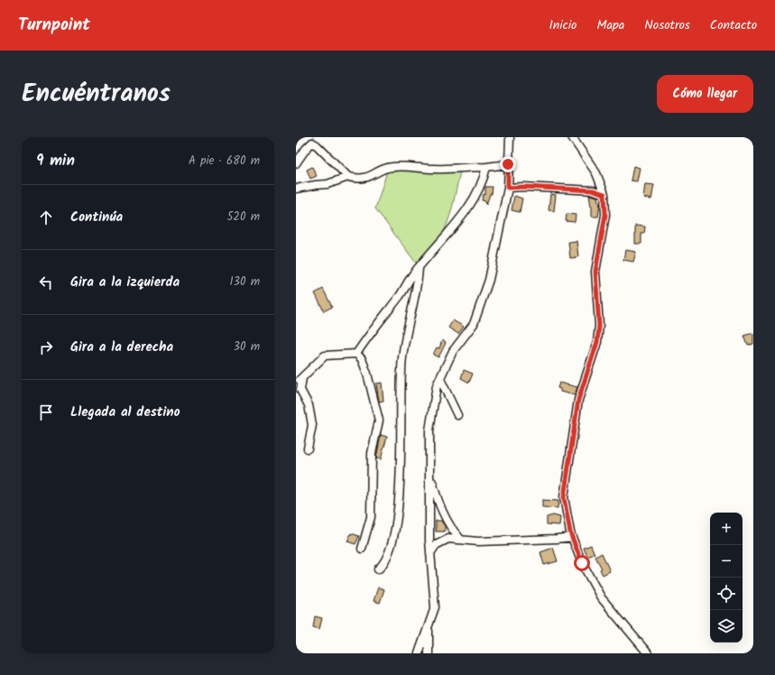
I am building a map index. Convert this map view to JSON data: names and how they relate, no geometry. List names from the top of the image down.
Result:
{
  "page": {
    "header": "Turnpoint",
    "nav": [
      "Inicio",
      "Mapa",
      "Nosotros",
      "Contacto"
    ],
    "title": "Encuéntranos",
    "buttons": "Cómo llegar",
    "heading": ["9 min", "A pie · 680 m"],
    "list": [
      ["Continúa", "520 m"],
      ["Gira a la izquierda", "130 m"],
      ["Gira a la derecha", "30 m"],
      "Llegada al destino"
    ],
    "map_buttons": ["+", "−"]
  }
}
